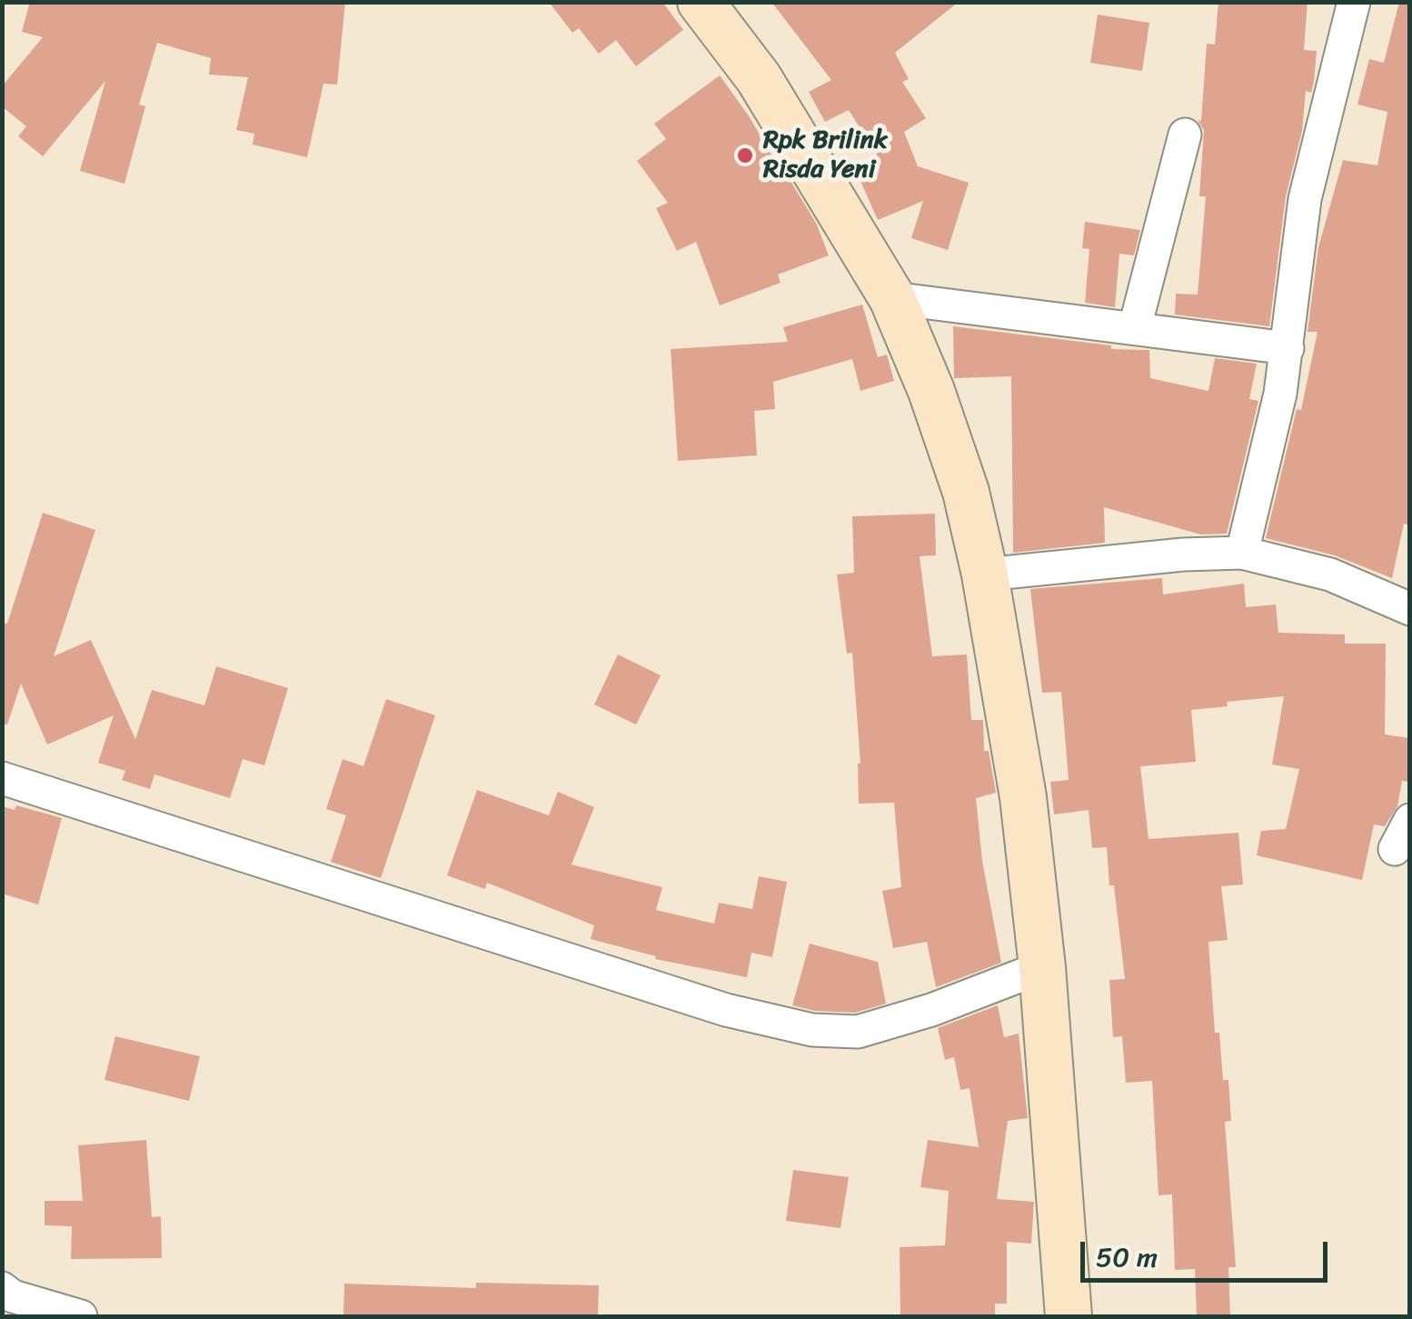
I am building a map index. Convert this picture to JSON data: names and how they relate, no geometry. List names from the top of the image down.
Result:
{
  "places": ["Rpk Brilink Risda Yeni"],
  "scale_bar": "50 m"
}
